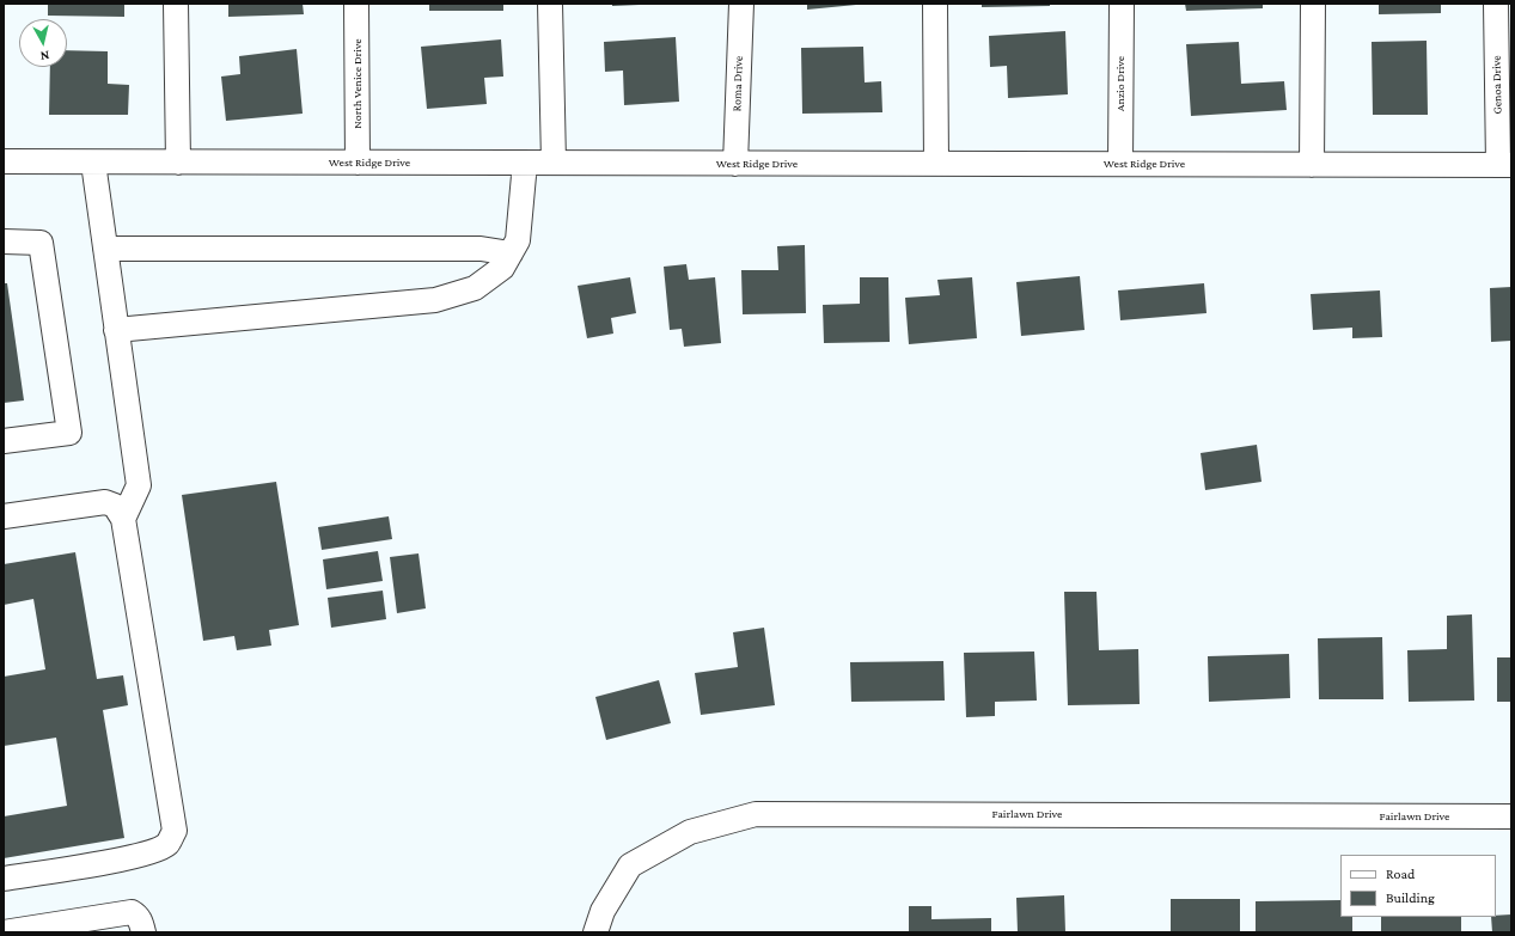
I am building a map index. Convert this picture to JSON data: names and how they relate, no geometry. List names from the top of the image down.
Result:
{
  "streets": {
    "street": [
      "North Venice Drive",
      "Roma Drive",
      "Anzio Drive",
      "Genoa Drive",
      "West Ridge Drive",
      "Fairlawn Drive"
    ]
  },
  "crossings": [
    ["North Venice Drive", "West Ridge Drive"],
    ["Roma Drive", "West Ridge Drive"],
    ["Anzio Drive", "West Ridge Drive"],
    ["Genoa Drive", "West Ridge Drive"]
  ],
  "legend": ["Road", "Building"],
  "north": "bottom"
}
